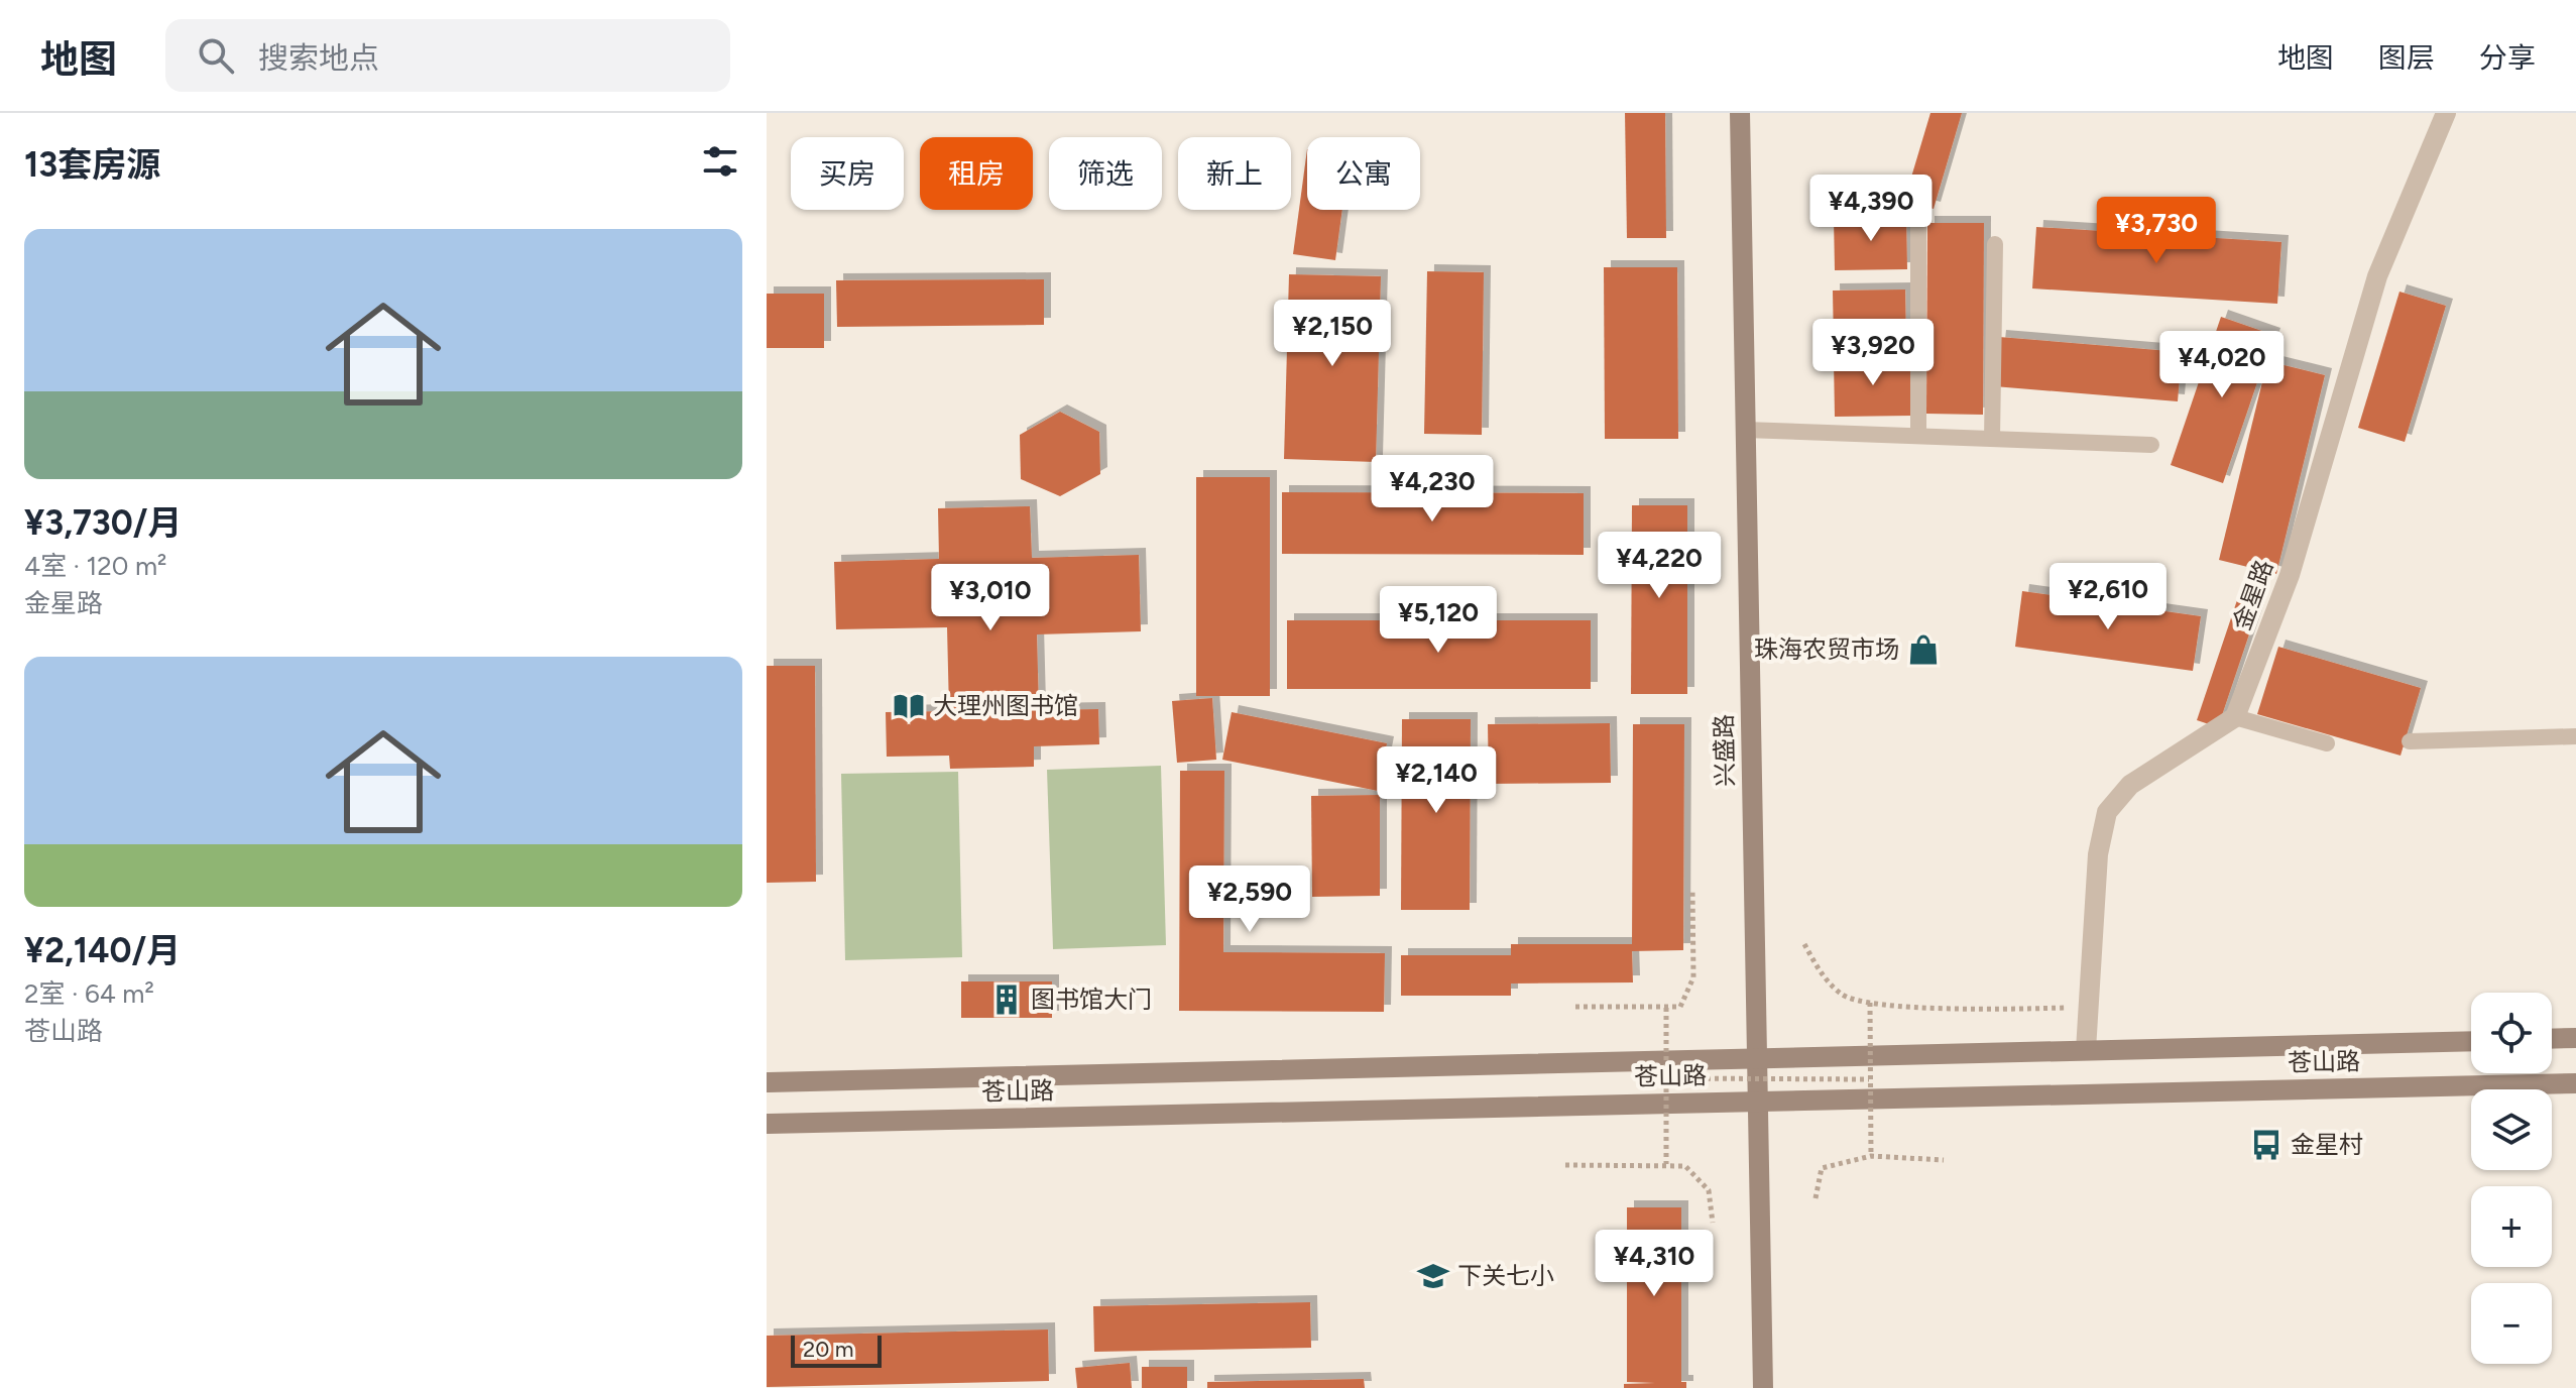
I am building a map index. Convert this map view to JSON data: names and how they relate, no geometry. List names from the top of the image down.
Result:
{
  "streets": {
    "main road": ["兴盛路", "苍山路"],
    "street": ["金星路"]
  },
  "crossings": [
    ["兴盛路", "苍山路"]
  ],
  "places": {
    "shop": ["珠海农贸市场"],
    "library": ["大理州图书馆"],
    "building": ["图书馆大门"],
    "bus stop": ["金星村"],
    "school or university": ["下关七小"]
  },
  "scale_bar": "20 m",
  "page": {
    "header": "地图",
    "search": "搜索地点",
    "nav": ["地图", "图层", "分享"],
    "heading": "13套房源",
    "chip": [
      "买房",
      "租房",
      "筛选",
      "新上",
      "公寓"
    ],
    "price": [
      "¥4,390",
      "¥3,730",
      "¥2,150",
      "¥3,920",
      "¥4,020",
      "¥4,230",
      "¥4,220",
      "¥2,610",
      "¥3,010",
      "¥5,120",
      "¥2,140",
      "¥2,590",
      "¥4,310"
    ],
    "list": [
      {
        "name": "¥3,730/月",
        "note": "4室 · 120 m² · 金星路"
      },
      {
        "name": "¥2,140/月",
        "note": "2室 · 64 m² · 苍山路"
      }
    ],
    "map_buttons": ["+", "−"],
    "scale": "20 m"
  }
}
